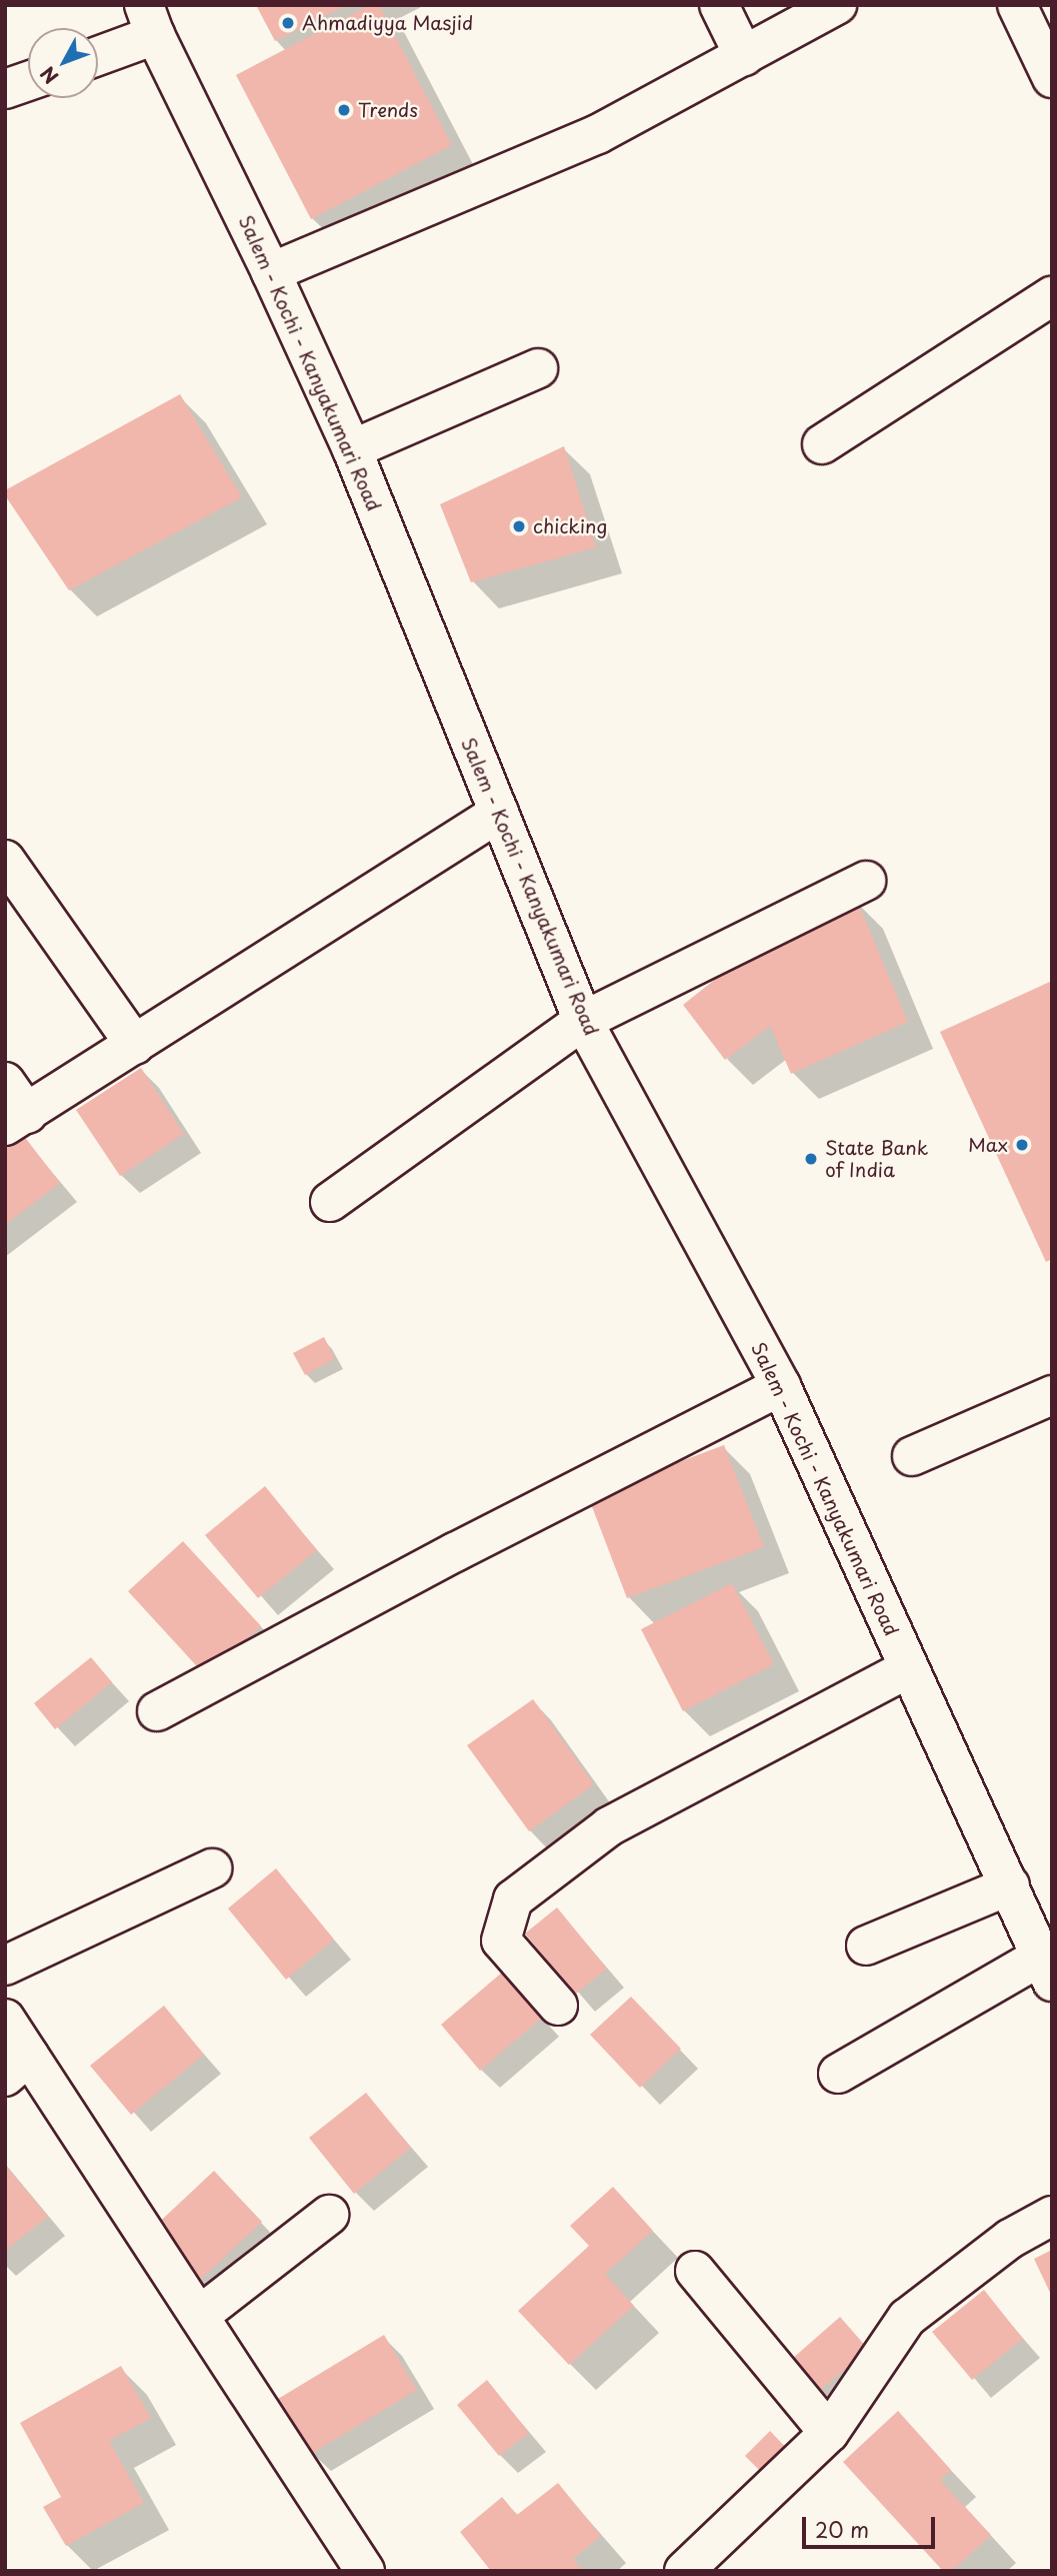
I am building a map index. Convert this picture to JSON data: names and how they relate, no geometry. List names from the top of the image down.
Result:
{
  "streets": {
    "street": ["Salem - Kochi - Kanyakumari Road"]
  },
  "places": [
    "Ahmadiyya Masjid",
    "Trends",
    "chicking",
    "Max",
    "State Bank of India"
  ],
  "scale_bar": "20 m",
  "north": "bottom left"
}
